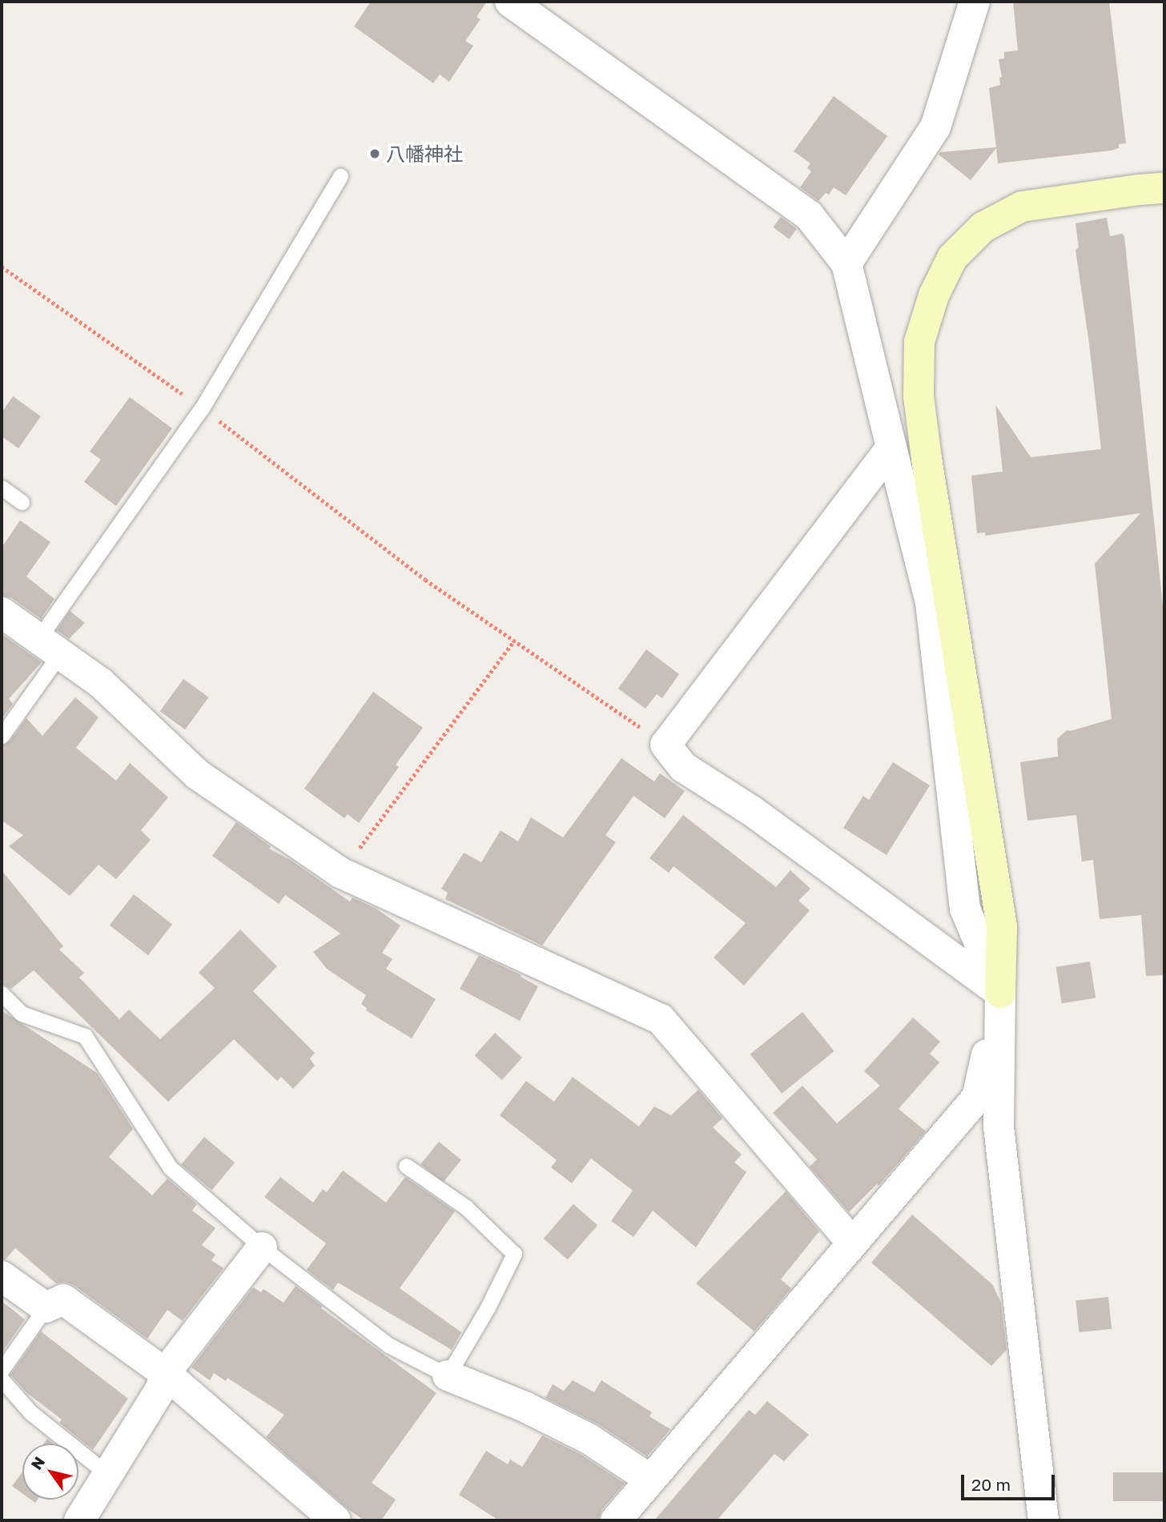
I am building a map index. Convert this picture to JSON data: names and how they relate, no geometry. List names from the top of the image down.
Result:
{
  "places": ["八幡神社"],
  "scale_bar": "20 m",
  "north": "top left"
}
